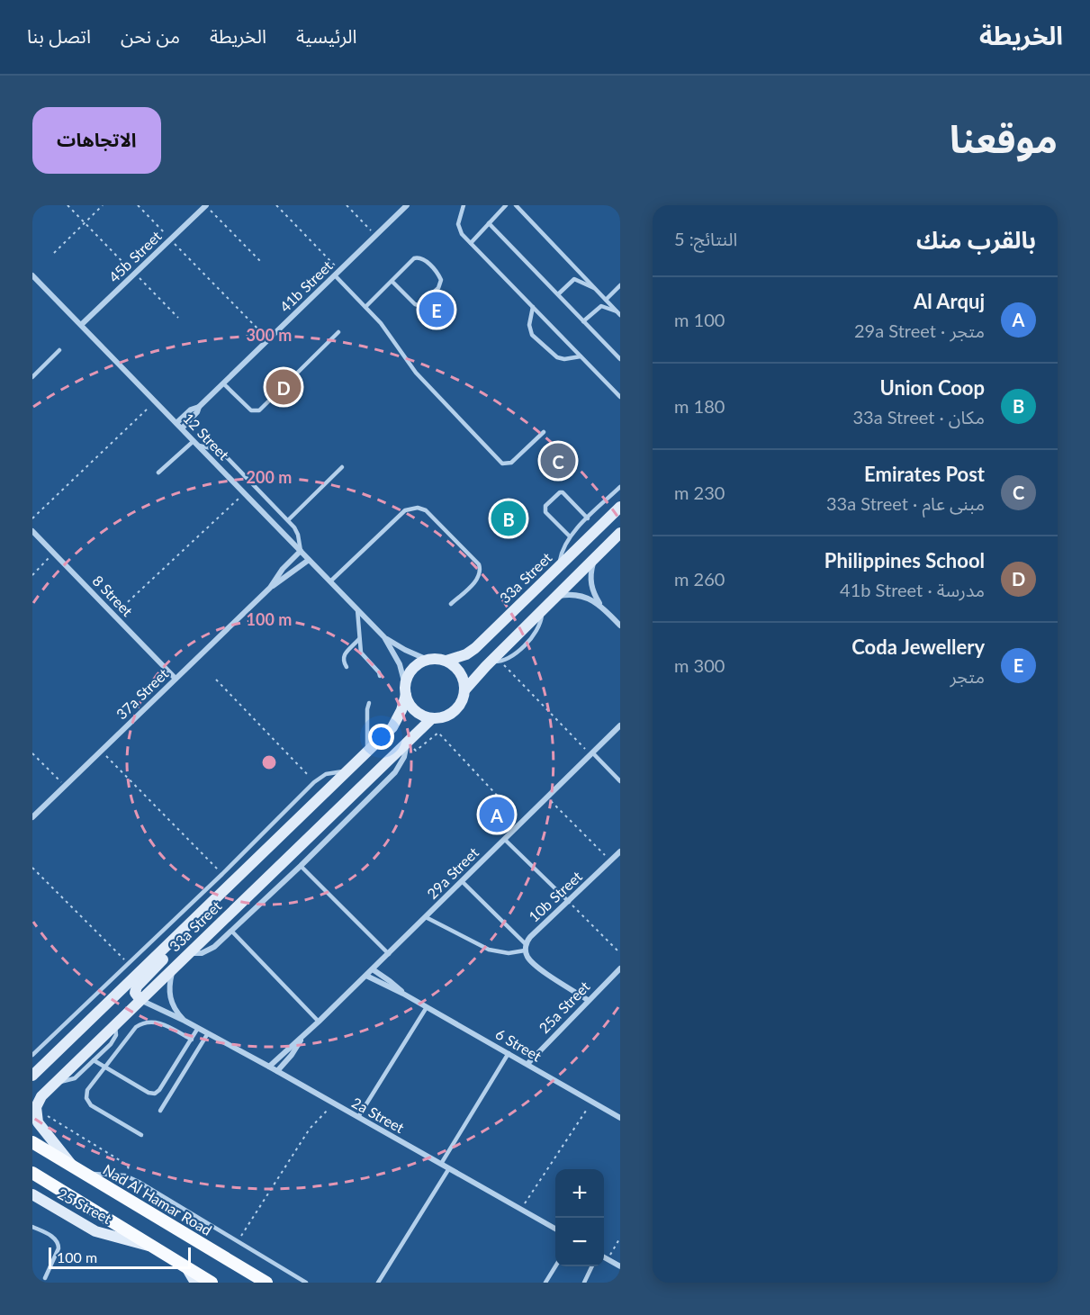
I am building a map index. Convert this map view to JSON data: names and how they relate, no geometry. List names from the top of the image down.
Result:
{
  "streets": {
    "main road": ["Nad Al Hamar Road"],
    "street": [
      "45b Street",
      "41b Street",
      "12 Street",
      "33a Street",
      "8 Street",
      "37a Street",
      "29a Street",
      "10b Street",
      "25a Street",
      "6 Street",
      "2a Street",
      "25 Street"
    ]
  },
  "crossings": [
    ["45b Street", "12 Street"],
    ["41b Street", "12 Street"],
    ["12 Street", "33a Street"],
    ["12 Street", "37a Street"],
    ["33a Street", "2a Street"],
    ["8 Street", "37a Street"],
    ["29a Street", "6 Street"],
    ["29a Street", "2a Street"],
    ["25a Street", "6 Street"]
  ],
  "scale_bar": "100 m",
  "page": {
    "header": "الخريطة",
    "nav": [
      "الرئيسية",
      "الخريطة",
      "من نحن",
      "اتصل بنا"
    ],
    "title": "موقعنا",
    "buttons": "الاتجاهات",
    "heading": ["بالقرب منك", "النتائج: 5"],
    "list": [
      {
        "mark": "A",
        "name": "Al Arquj",
        "note": "متجر · 29a Street",
        "value": "100 m"
      },
      {
        "mark": "B",
        "name": "Union Coop",
        "note": "مكان · 33a Street",
        "value": "180 m"
      },
      {
        "mark": "C",
        "name": "Emirates Post",
        "note": "مبنى عام · 33a Street",
        "value": "230 m"
      },
      {
        "mark": "D",
        "name": "Philippines School",
        "note": "مدرسة · 41b Street",
        "value": "260 m"
      },
      {
        "mark": "E",
        "name": "Coda Jewellery",
        "note": "متجر",
        "value": "300 m"
      }
    ],
    "pins": [
      "E",
      "D",
      "C",
      "B",
      "A"
    ],
    "map_buttons": ["+", "−"],
    "scale": "100 m"
  },
  "rings": ["300 m", "200 m", "100 m"]
}
